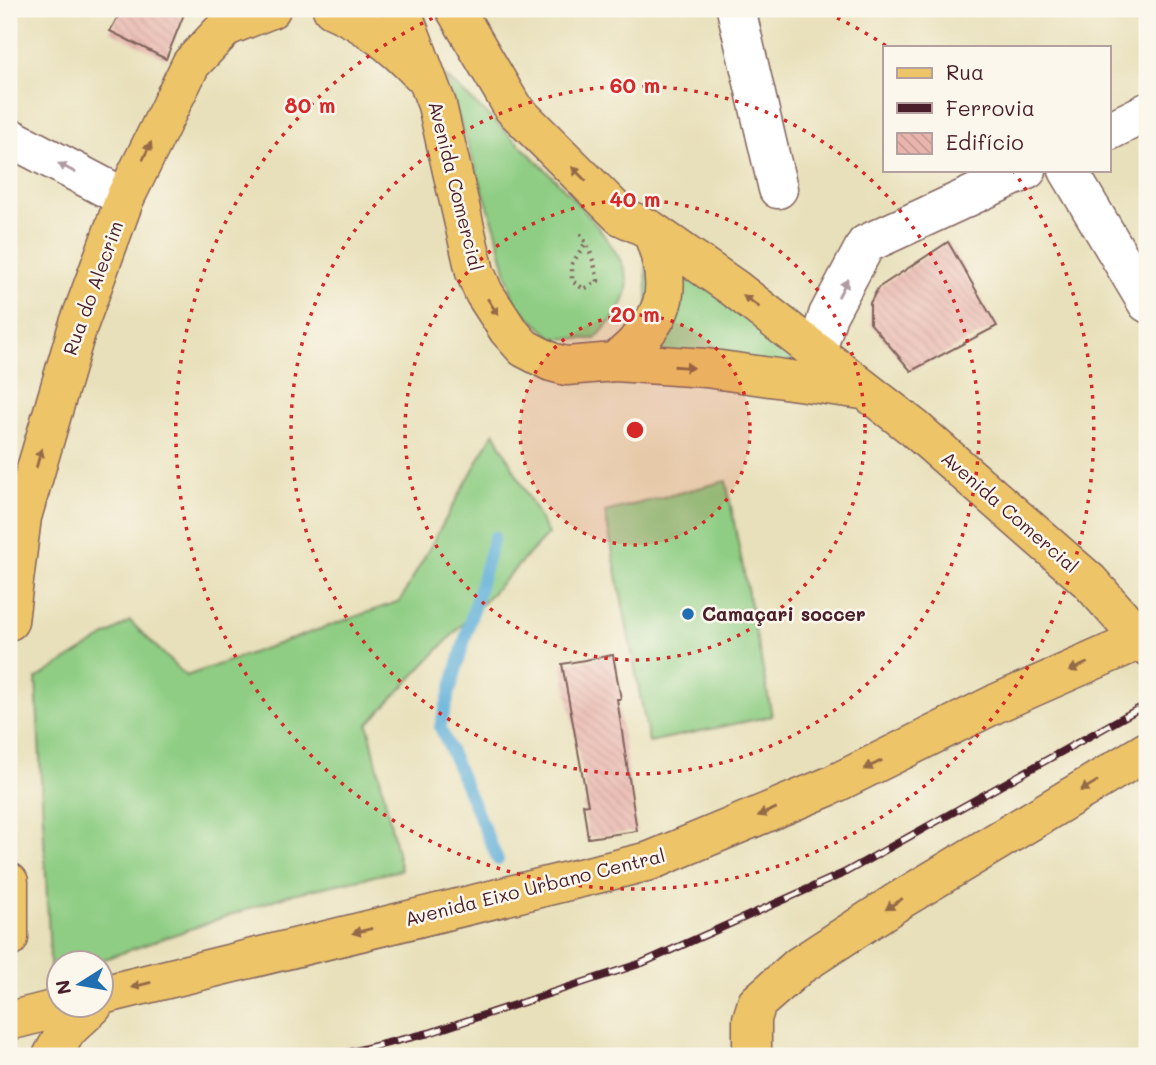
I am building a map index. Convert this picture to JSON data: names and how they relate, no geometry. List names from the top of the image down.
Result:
{
  "streets": {
    "main road": ["Avenida Comercial", "Rua do Alecrim", "Avenida Eixo Urbano Central"]
  },
  "crossings": [
    ["Avenida Comercial", "Avenida Eixo Urbano Central"]
  ],
  "one_way": ["Rua do Alecrim"],
  "places": ["Camaçari soccer"],
  "legend": ["Rua", "Ferrovia", "Edifício"],
  "north": "left",
  "rings": [
    "60 m",
    "80 m",
    "40 m",
    "20 m"
  ]
}
